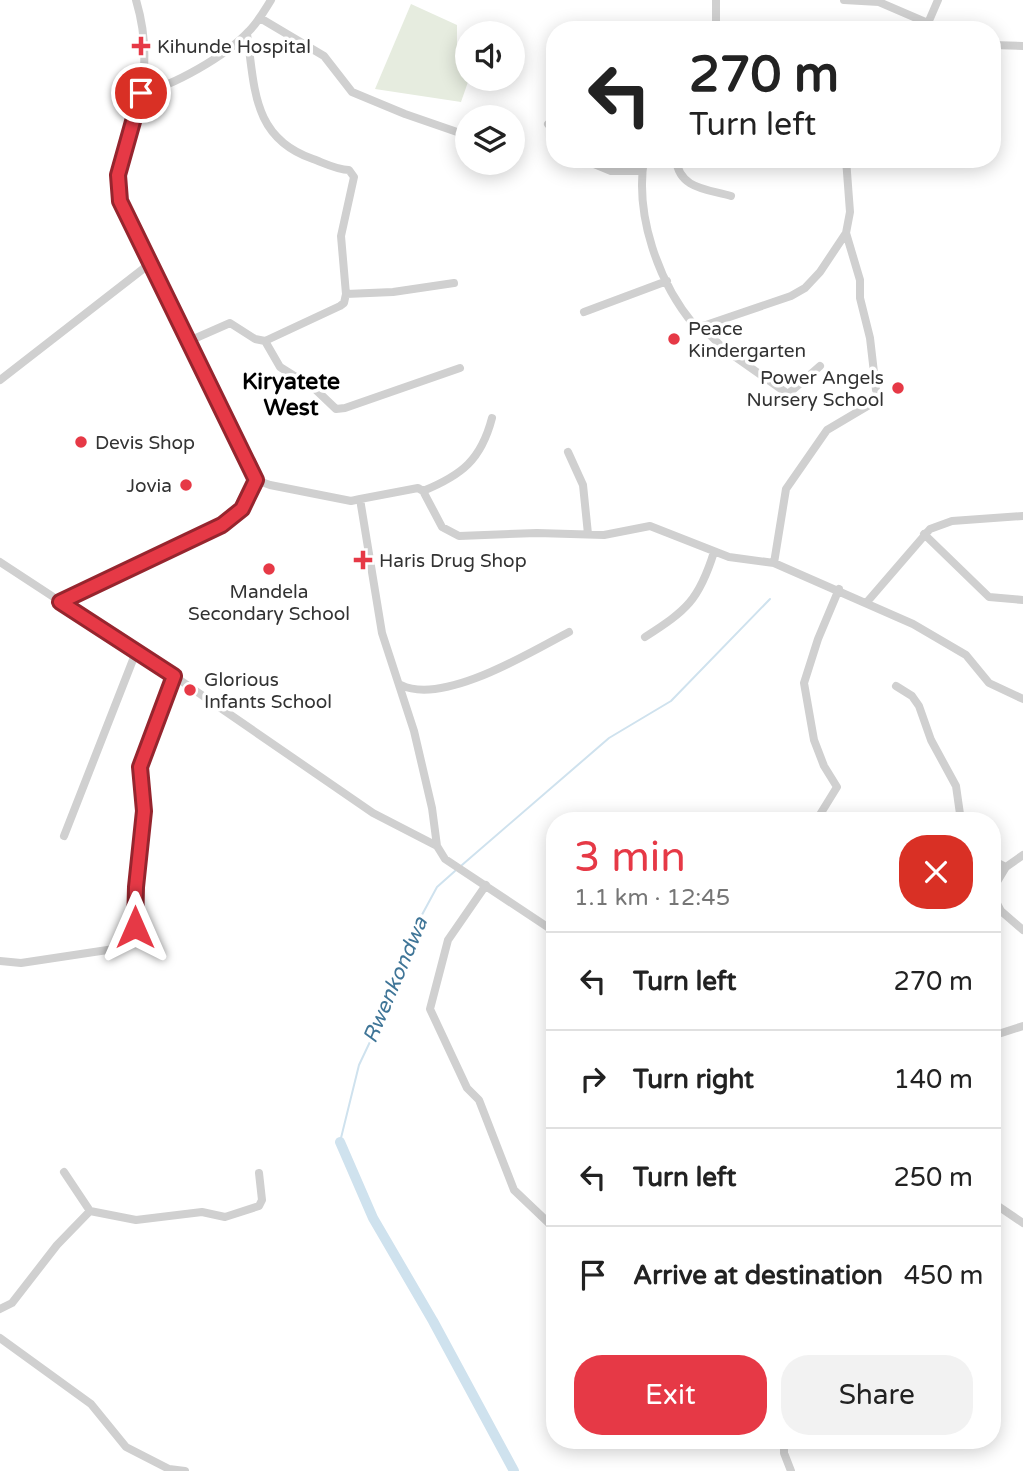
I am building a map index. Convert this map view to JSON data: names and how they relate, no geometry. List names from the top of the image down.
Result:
{
  "districts": ["Kiryatete West"],
  "water": ["Rwenkondwa"],
  "places": {
    "health": ["Kihunde Hospital", "Haris Drug Shop"],
    "other": [
      "Peace Kindergarten",
      "Power Angels Nursery School",
      "Devis Shop",
      "Jovia",
      "Mandela Secondary School",
      "Glorious Infants School"
    ]
  },
  "page": {
    "turn": ["270 m", "Turn left"],
    "heading": ["3 min", "1.1 km · 12:45"],
    "list": [
      {
        "name": "Turn left",
        "value": "270 m"
      },
      {
        "name": "Turn right",
        "value": "140 m"
      },
      {
        "name": "Turn left",
        "value": "250 m"
      },
      {
        "name": "Arrive at destination",
        "value": "450 m"
      }
    ],
    "buttons": ["Exit", "Share"]
  }
}
